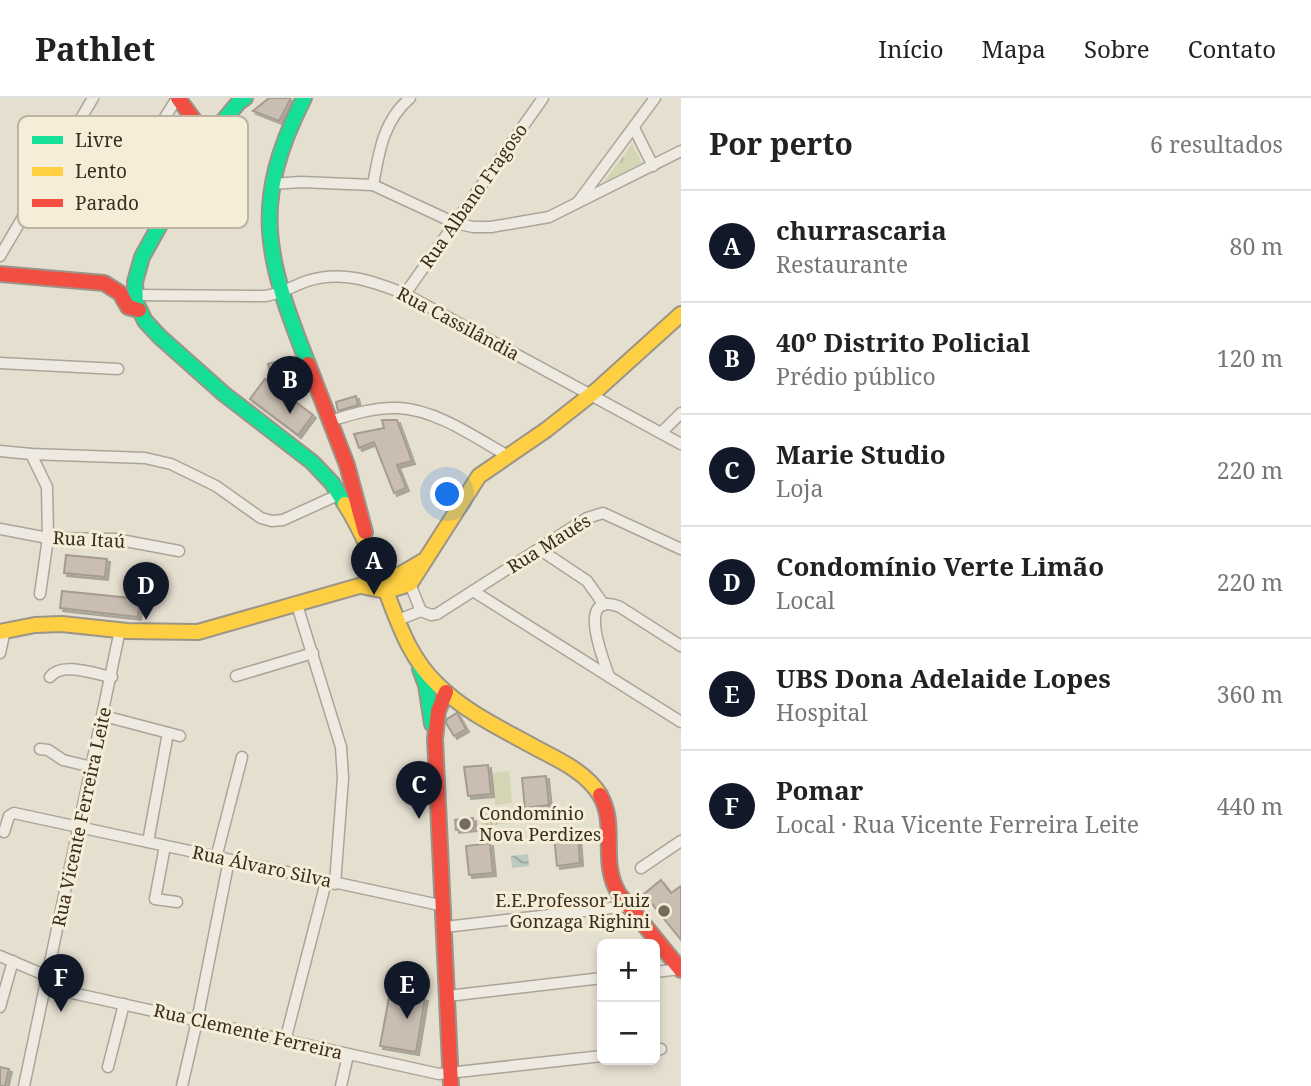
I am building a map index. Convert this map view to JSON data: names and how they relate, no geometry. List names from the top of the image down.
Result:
{
  "streets": {
    "street": [
      "Rua Albano Fragoso",
      "Rua Cassilândia",
      "Rua Itaú",
      "Rua Maués",
      "Rua Vicente Ferreira Leite",
      "Rua Álvaro Silva",
      "Rua Clemente Ferreira"
    ]
  },
  "crossings": [
    ["Rua Albano Fragoso", "Rua Cassilândia"],
    ["Rua Vicente Ferreira Leite", "Rua Álvaro Silva"],
    ["Rua Vicente Ferreira Leite", "Rua Clemente Ferreira"]
  ],
  "places": ["Condomínio Nova Perdizes", "E.E.Professor Luiz Gonzaga Righini"],
  "legend": ["Livre", "Lento", "Parado"],
  "page": {
    "header": "Pathlet",
    "nav": [
      "Início",
      "Mapa",
      "Sobre",
      "Contato"
    ],
    "heading": ["Por perto", "6 resultados"],
    "list": [
      {
        "mark": "A",
        "name": "churrascaria",
        "note": "Restaurante",
        "value": "80 m"
      },
      {
        "mark": "B",
        "name": "40º Distrito Policial",
        "note": "Prédio público",
        "value": "120 m"
      },
      {
        "mark": "C",
        "name": "Marie Studio",
        "note": "Loja",
        "value": "220 m"
      },
      {
        "mark": "D",
        "name": "Condomínio Verte Limão",
        "note": "Local",
        "value": "220 m"
      },
      {
        "mark": "E",
        "name": "UBS Dona Adelaide Lopes",
        "note": "Hospital",
        "value": "360 m"
      },
      {
        "mark": "F",
        "name": "Pomar",
        "note": "Local · Rua Vicente Ferreira Leite",
        "value": "440 m"
      }
    ],
    "pins": [
      "B",
      "A",
      "D",
      "C",
      "F",
      "E"
    ],
    "map_buttons": ["+", "−"]
  }
}
